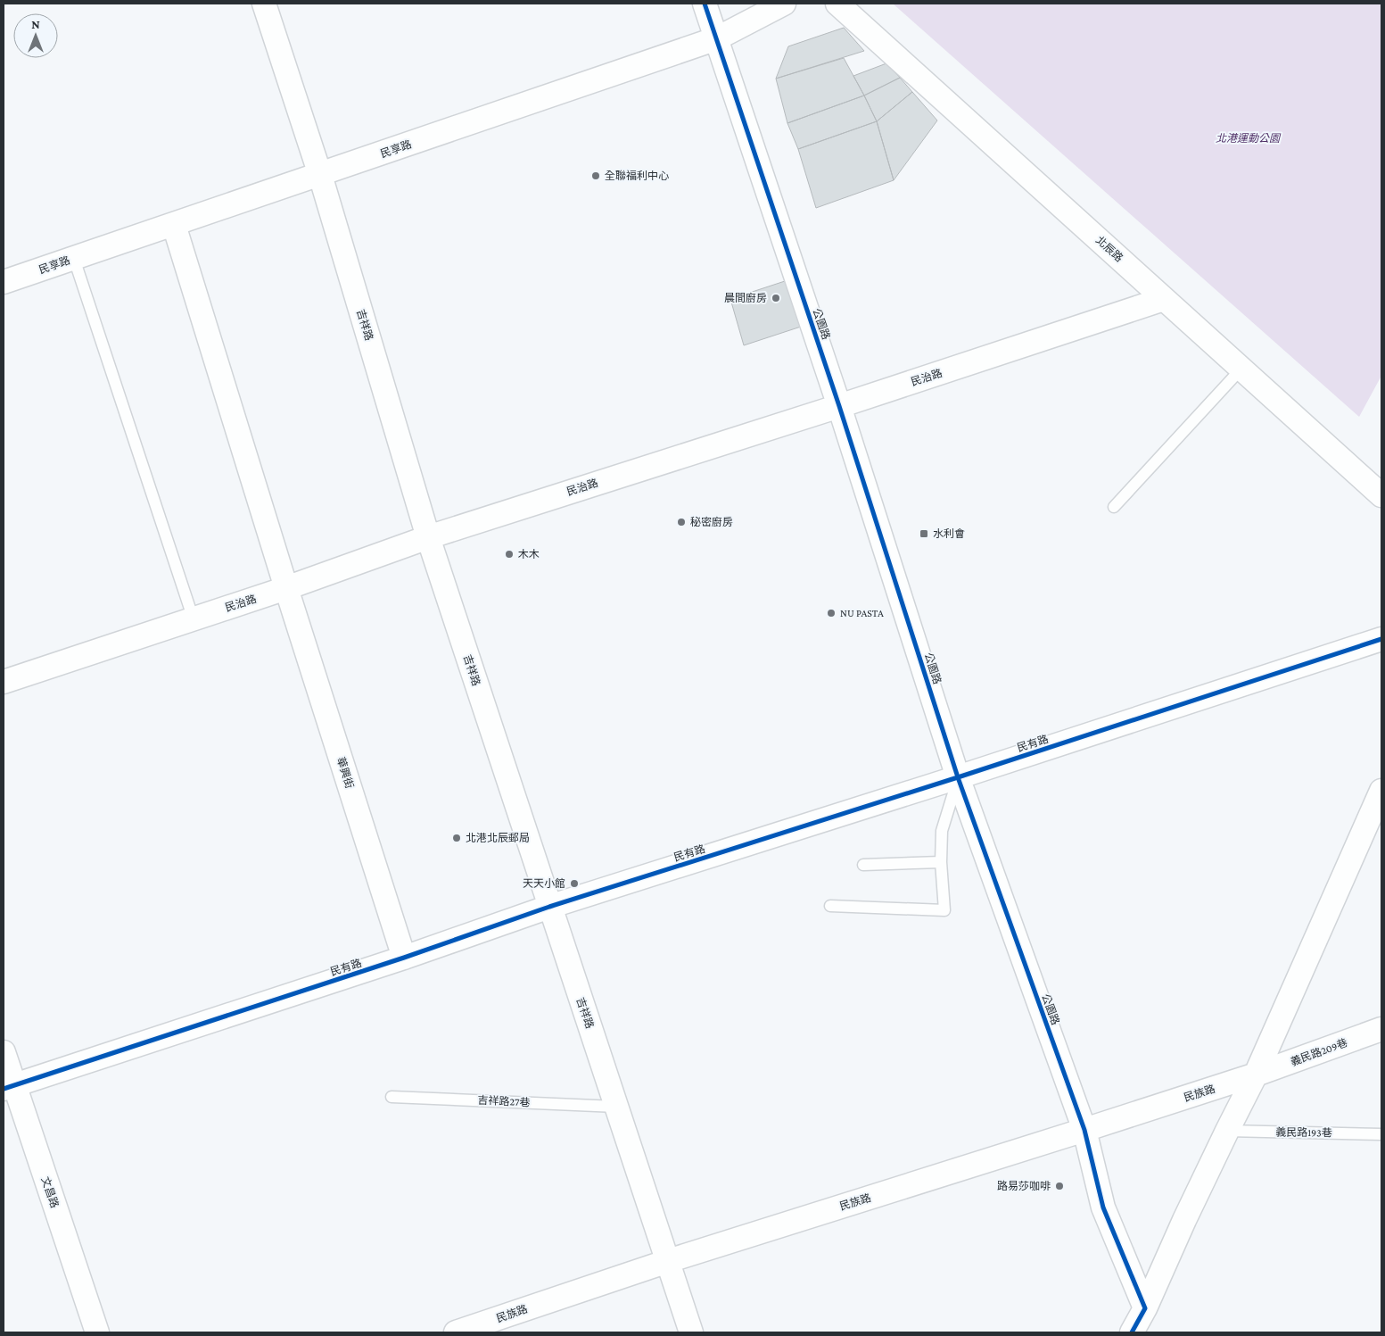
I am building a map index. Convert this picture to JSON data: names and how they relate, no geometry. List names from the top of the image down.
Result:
{
  "streets": {
    "street": [
      "民享路",
      "北辰路",
      "公園路",
      "吉祥路",
      "民治路",
      "民有路",
      "華興街",
      "義民路209巷",
      "民族路",
      "文昌路"
    ],
    "lane": ["吉祥路27巷", "義民路193巷"]
  },
  "crossings": [
    ["民享路", "公園路"],
    ["民享路", "吉祥路"],
    ["民享路", "華興街"],
    ["北辰路", "民治路"],
    ["公園路", "民治路"],
    ["公園路", "民有路"],
    ["公園路", "民族路"],
    ["吉祥路", "民治路"],
    ["吉祥路", "民有路"],
    ["吉祥路", "民族路"],
    ["吉祥路", "吉祥路27巷"],
    ["民治路", "華興街"],
    ["民有路", "華興街"],
    ["民有路", "文昌路"],
    ["義民路209巷", "民族路"]
  ],
  "parks": ["北港運動公園"],
  "places": {
    "other": [
      "全聯福利中心",
      "晨間廚房",
      "秘密廚房",
      "木木",
      "NU PASTA",
      "北港北辰郵局",
      "天天小館",
      "路易莎咖啡"
    ],
    "transit": ["水利會"]
  },
  "north": "top"
}
